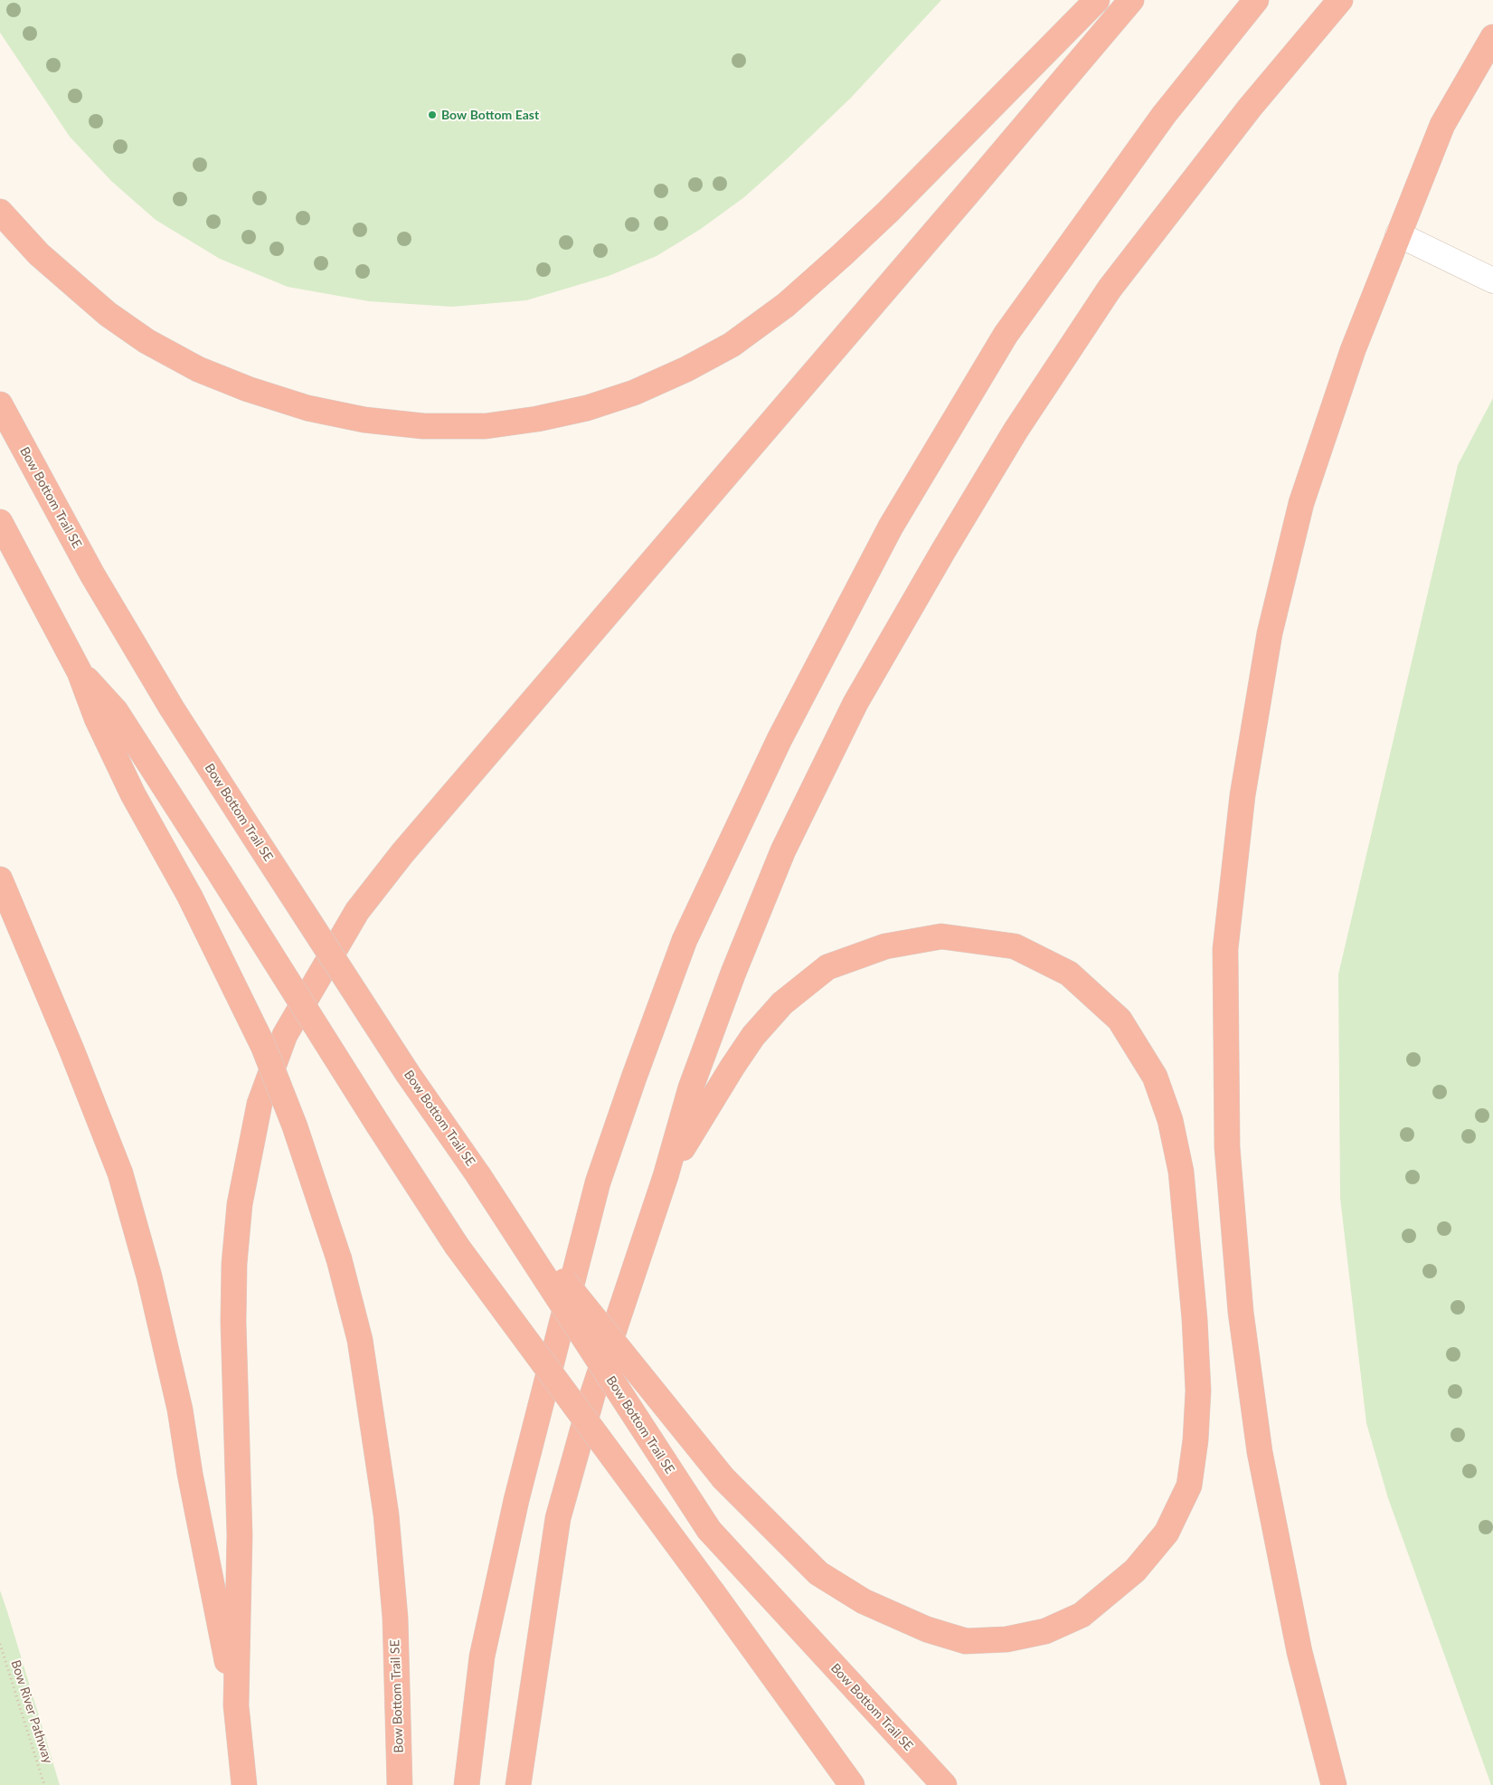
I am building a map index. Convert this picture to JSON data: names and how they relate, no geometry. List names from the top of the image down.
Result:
{
  "streets": {
    "highway": ["Bow Bottom Trail SE"],
    "path": ["Bow River Pathway"]
  },
  "places": ["Bow Bottom East"]
}
